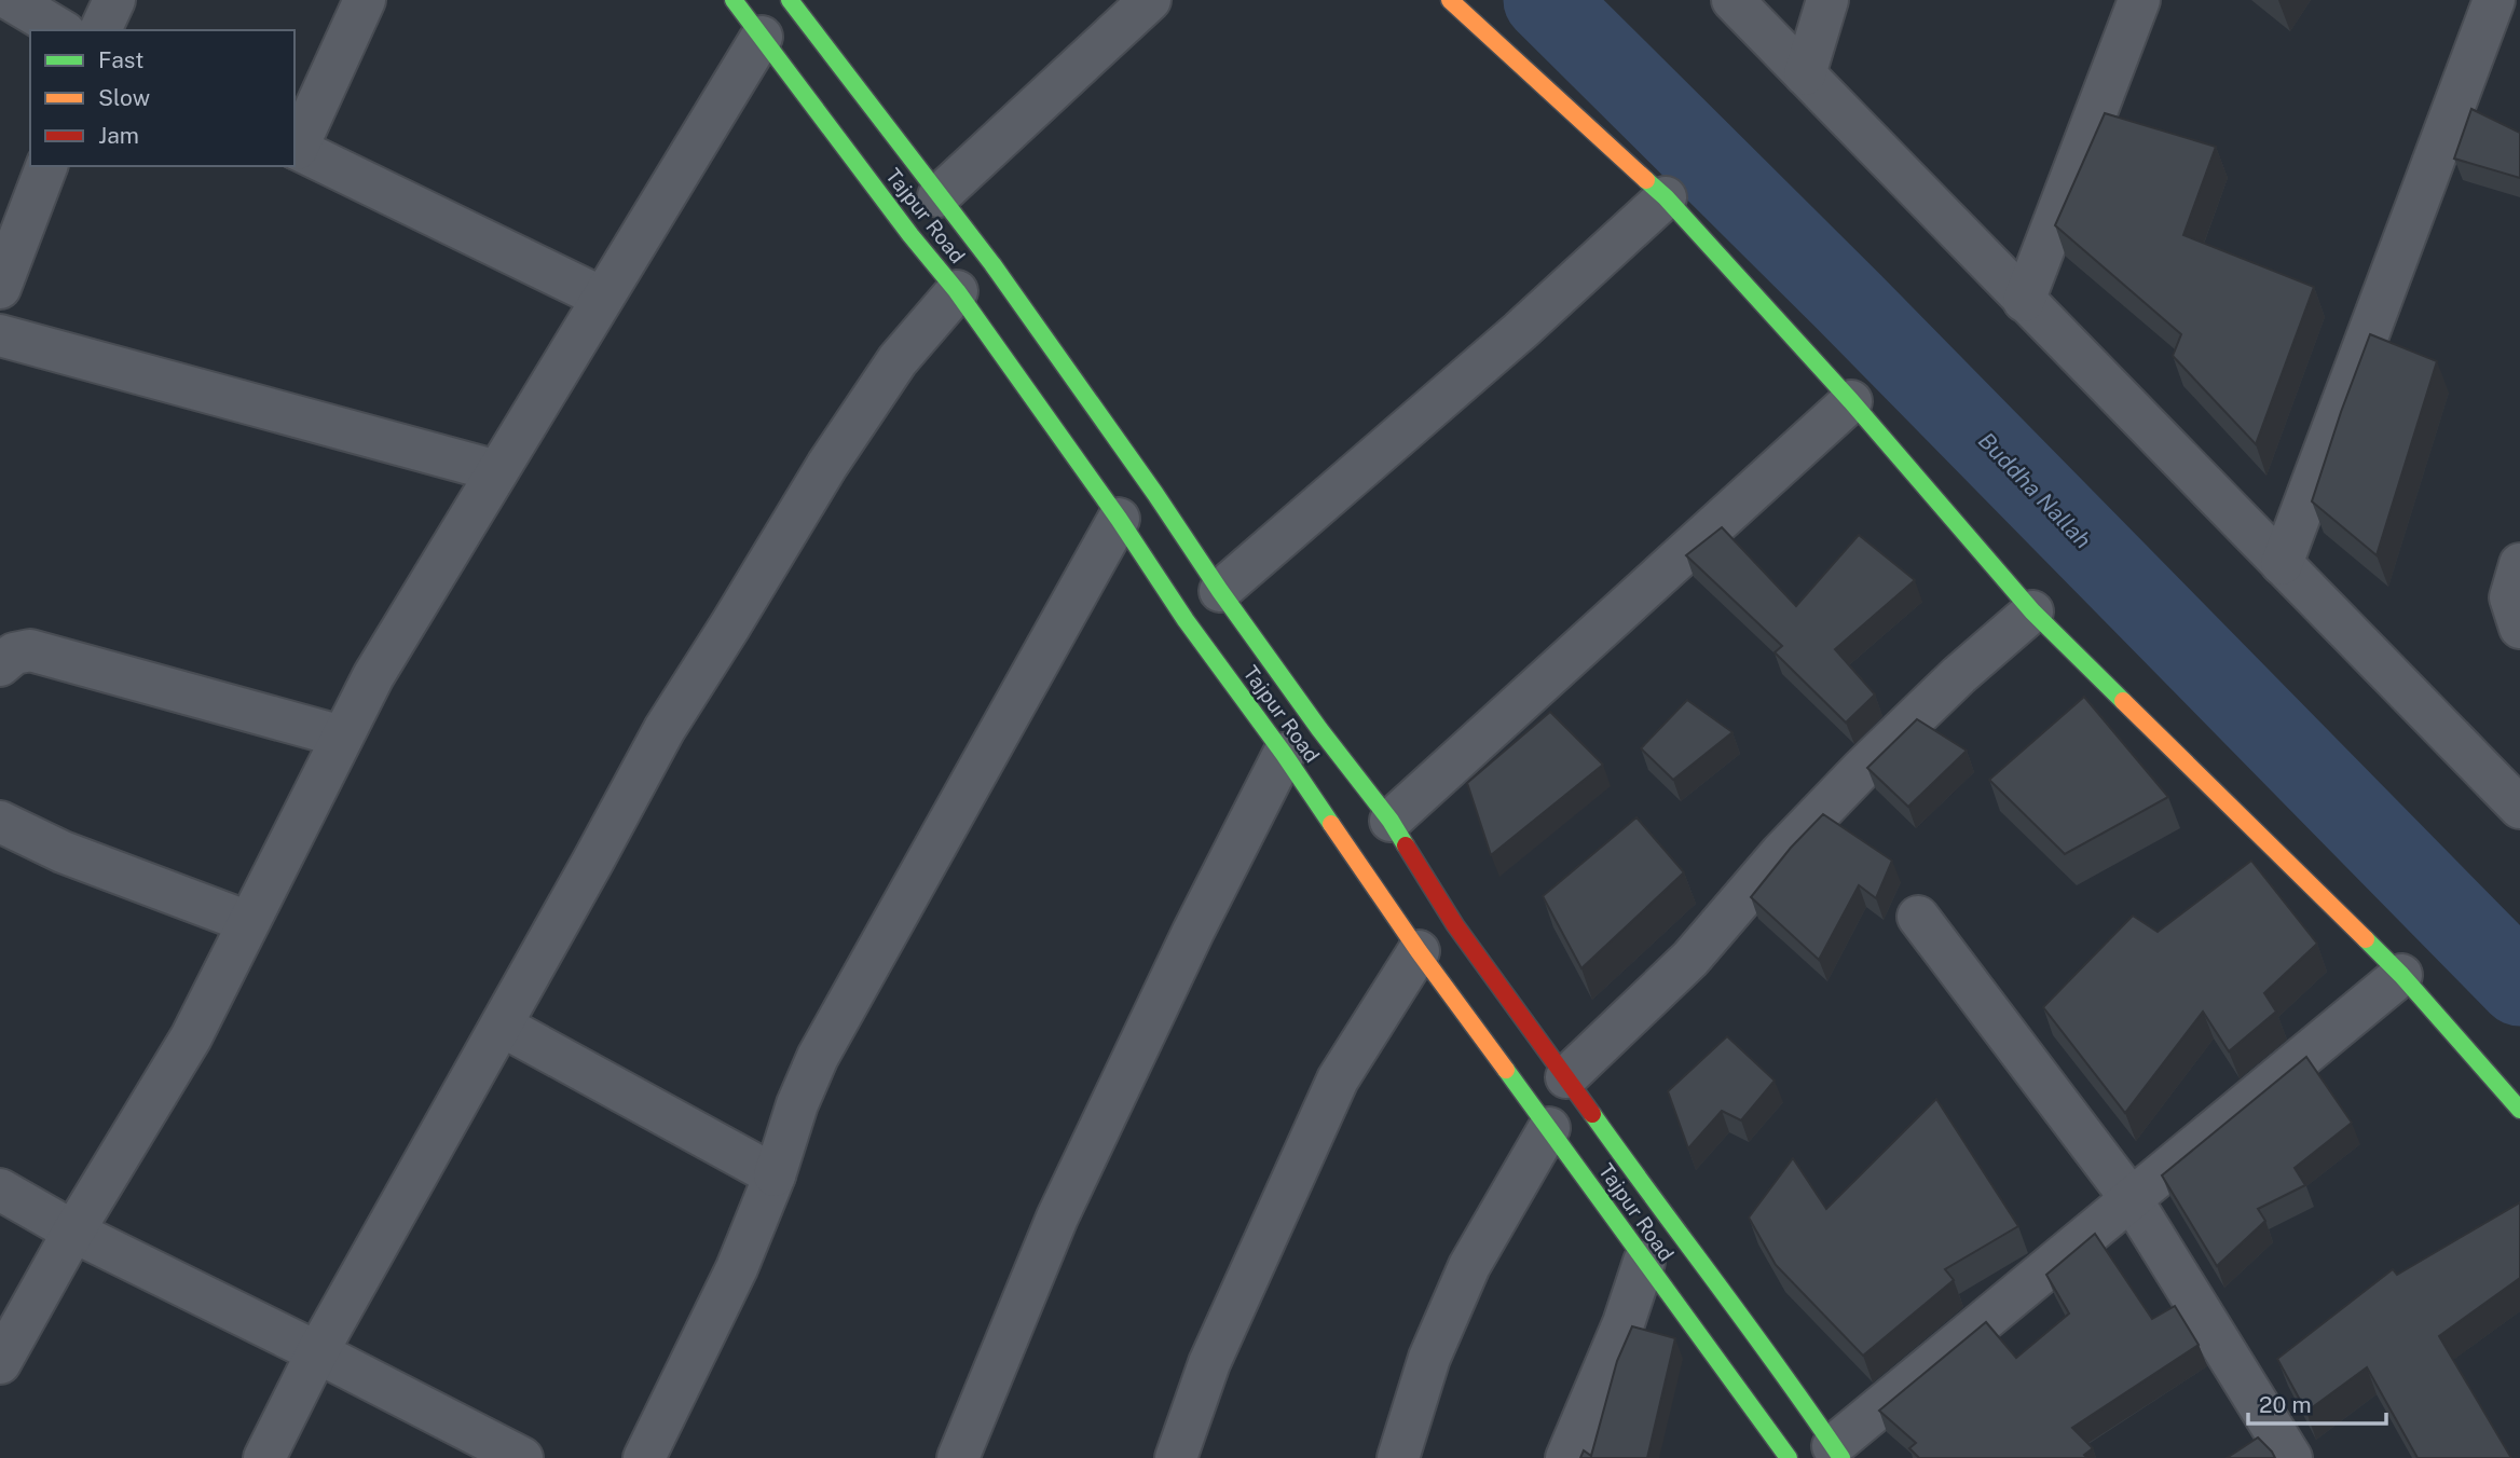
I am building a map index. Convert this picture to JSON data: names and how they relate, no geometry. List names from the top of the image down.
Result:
{
  "streets": {
    "main road": ["Tajpur Road"]
  },
  "water": ["Buddha Nallah"],
  "legend": ["Fast", "Slow", "Jam"],
  "scale_bar": "20 m"
}
